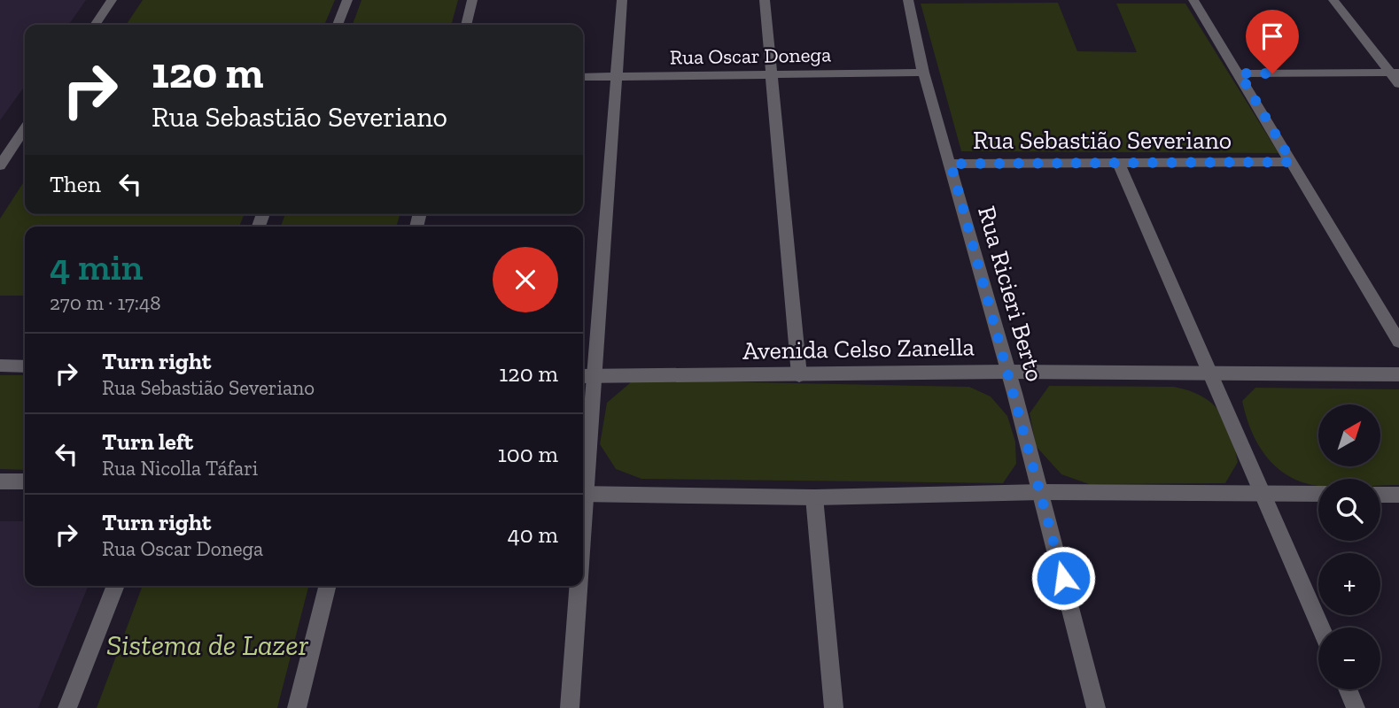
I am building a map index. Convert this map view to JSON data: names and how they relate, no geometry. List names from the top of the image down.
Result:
{
  "streets": {
    "street": [
      "Rua Oscar Donega",
      "Rua Sebastião Severiano",
      "Rua Ricieri Berto",
      "Avenida Celso Zanella"
    ]
  },
  "crossings": [
    ["Rua Oscar Donega", "Rua Ricieri Berto"],
    ["Rua Sebastião Severiano", "Rua Ricieri Berto"],
    ["Rua Ricieri Berto", "Avenida Celso Zanella"]
  ],
  "parks": ["Sistema de Lazer"],
  "north": "top right",
  "page": {
    "turn": ["120 m", "Rua Sebastião Severiano"],
    "then": "Then",
    "heading": ["4 min", "270 m · 17:48"],
    "list": [
      {
        "name": "Turn right",
        "note": "Rua Sebastião Severiano",
        "value": "120 m"
      },
      {
        "name": "Turn left",
        "note": "Rua Nicolla Táfari",
        "value": "100 m"
      },
      {
        "name": "Turn right",
        "note": "Rua Oscar Donega",
        "value": "40 m"
      }
    ],
    "map_buttons": ["+", "−"]
  }
}
